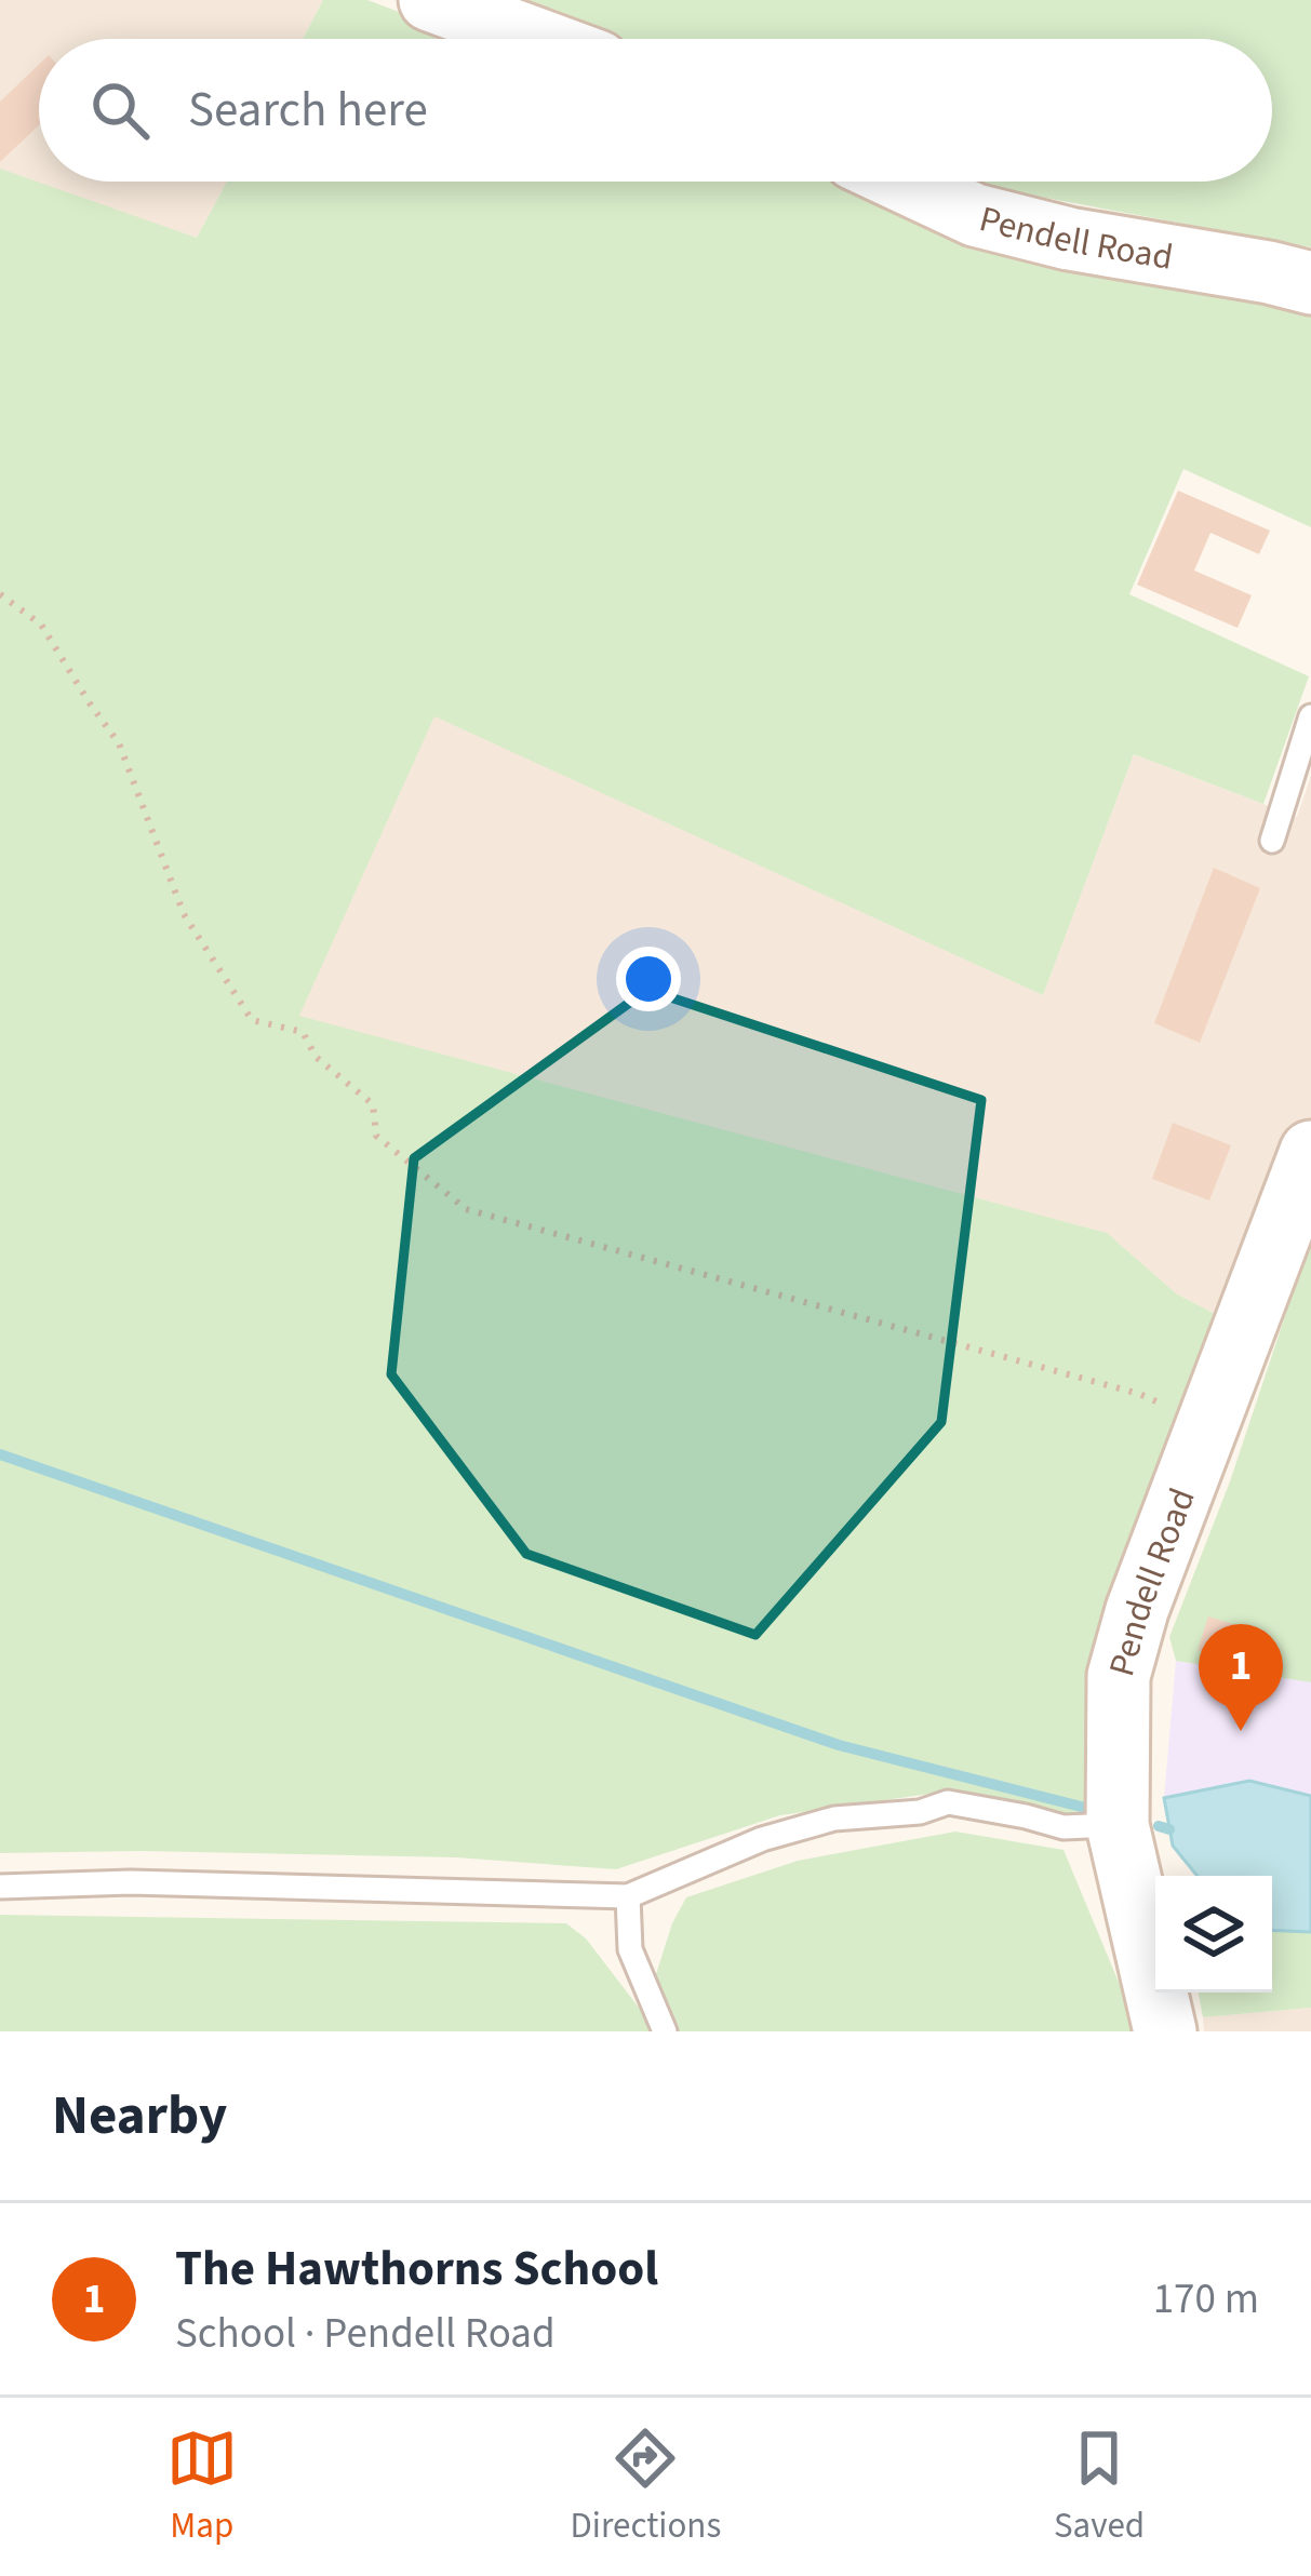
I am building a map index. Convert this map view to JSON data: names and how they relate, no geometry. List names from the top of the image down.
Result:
{
  "streets": {
    "street": ["Pendell Road"]
  },
  "page": {
    "search": "Search here",
    "pins": "1",
    "heading": "Nearby",
    "list": [
      {
        "mark": "1",
        "name": "The Hawthorns School",
        "note": "School · Pendell Road",
        "value": "170 m"
      }
    ],
    "nav": ["Map", "Directions", "Saved"]
  }
}
